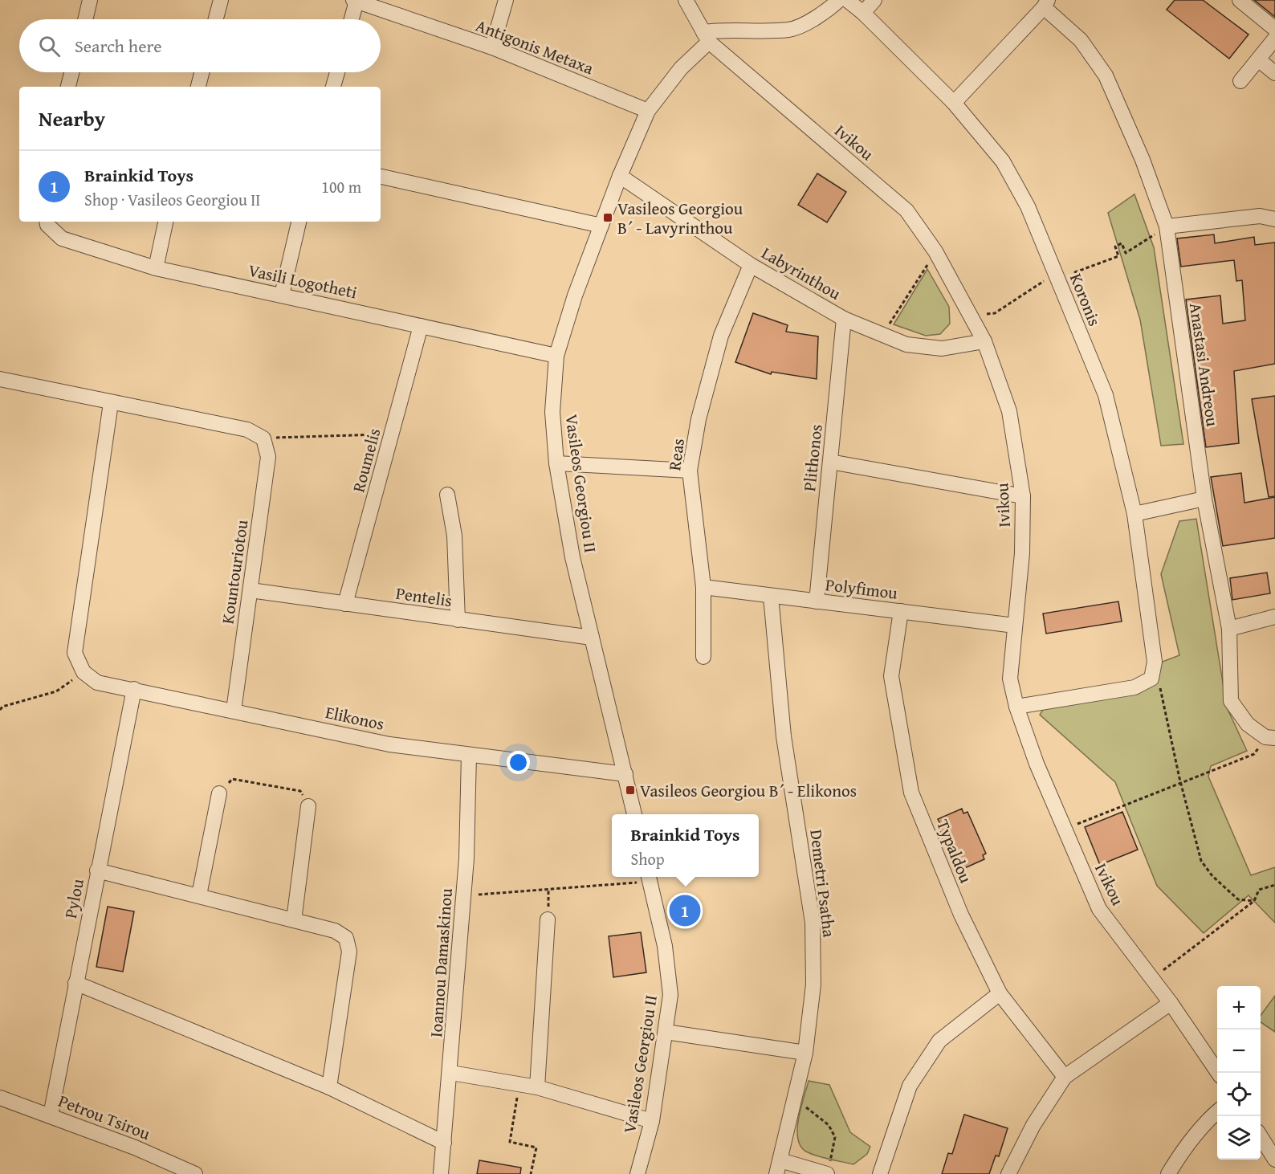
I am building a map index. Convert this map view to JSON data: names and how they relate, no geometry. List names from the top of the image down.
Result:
{
  "streets": {
    "street": [
      "Antigonis Metaxa",
      "Ivikou",
      "Labyrinthou",
      "Vasili Logotheti",
      "Koronis",
      "Anastasi Andreou",
      "Reas",
      "Plithonos",
      "Roumelis",
      "Vasileos Georgiou II",
      "Kountouriotou",
      "Polyfimou",
      "Pentelis",
      "Elikonos",
      "Typaldou",
      "Demetri Psatha",
      "Pylou",
      "Ioannou Damaskinou",
      "Petrou Tsirou"
    ]
  },
  "crossings": [
    ["Antigonis Metaxa", "Vasileos Georgiou II"],
    ["Ivikou", "Labyrinthou"],
    ["Ivikou", "Vasileos Georgiou II"],
    ["Ivikou", "Polyfimou"],
    ["Labyrinthou", "Reas"],
    ["Labyrinthou", "Plithonos"],
    ["Labyrinthou", "Vasileos Georgiou II"],
    ["Vasili Logotheti", "Roumelis"],
    ["Vasili Logotheti", "Vasileos Georgiou II"],
    ["Reas", "Polyfimou"],
    ["Plithonos", "Polyfimou"],
    ["Roumelis", "Pentelis"],
    ["Vasileos Georgiou II", "Pentelis"],
    ["Vasileos Georgiou II", "Elikonos"],
    ["Kountouriotou", "Pentelis"],
    ["Kountouriotou", "Elikonos"],
    ["Polyfimou", "Typaldou"],
    ["Polyfimou", "Demetri Psatha"],
    ["Elikonos", "Pylou"],
    ["Elikonos", "Ioannou Damaskinou"],
    ["Pylou", "Petrou Tsirou"]
  ],
  "places": {
    "transit": ["Vasileos Georgiou B´ - Lavyrinthou", "Vasileos Georgiou B´ - Elikonos"]
  },
  "page": {
    "search": "Search here",
    "heading": "Nearby",
    "list": [
      {
        "mark": "1",
        "name": "Brainkid Toys",
        "note": "Shop · Vasileos Georgiou II",
        "value": "100 m"
      }
    ],
    "popup": ["Brainkid Toys", "Shop"],
    "pins": "1",
    "map_buttons": ["+", "−"]
  }
}
